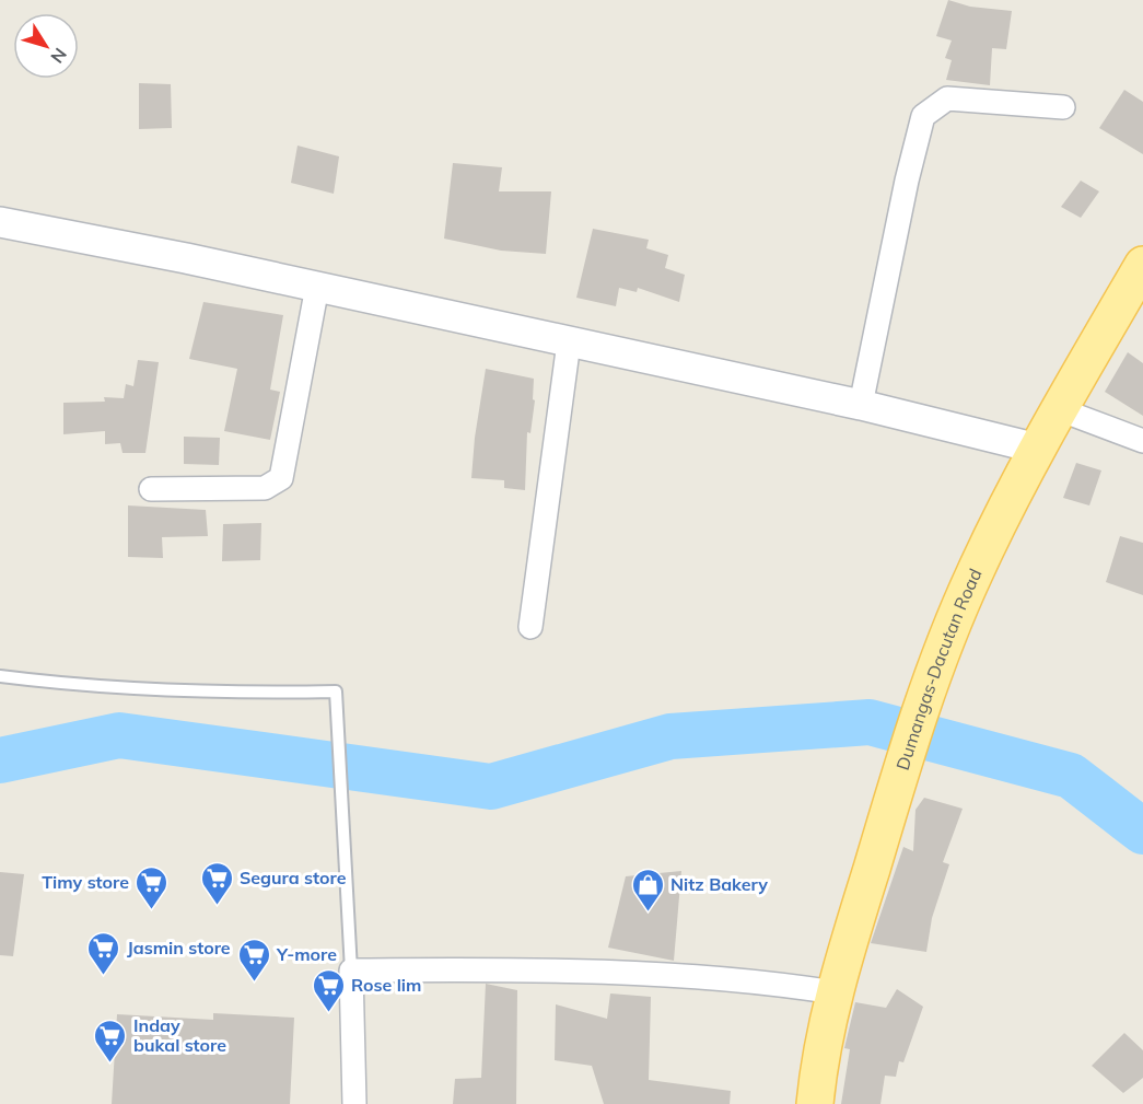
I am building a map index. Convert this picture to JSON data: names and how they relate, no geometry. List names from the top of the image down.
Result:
{
  "streets": {
    "main road": ["Dumangas-Dacutan Road"]
  },
  "places": {
    "supermarket": [
      "Segura store",
      "Timy store",
      "Jasmin store",
      "Y-more",
      "Rose lim",
      "Inday bukal store"
    ],
    "shop": ["Nitz Bakery"]
  },
  "north": "bottom right"
}
